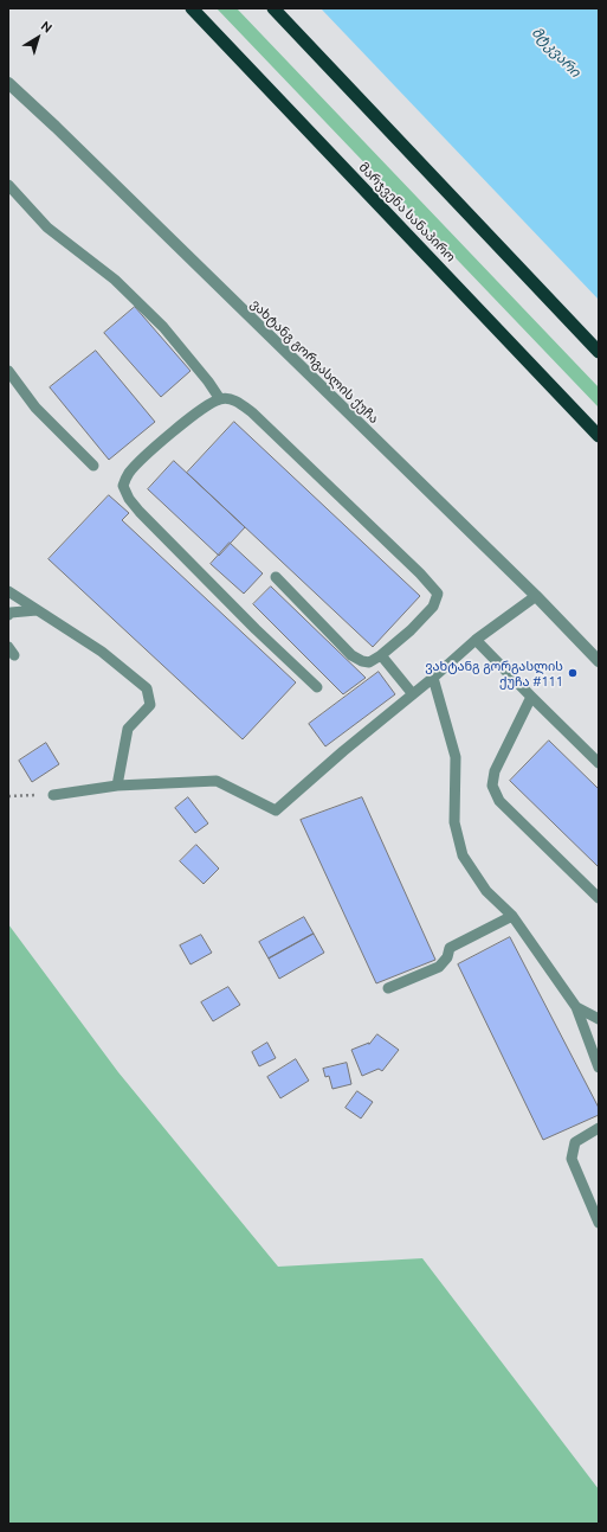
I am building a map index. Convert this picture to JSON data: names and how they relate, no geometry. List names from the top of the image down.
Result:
{
  "streets": {
    "highway": ["მარჯვენა სანაპირო"],
    "street": ["ვახტანგ გორგასლის ქუჩა"]
  },
  "water": ["მტკვარი"],
  "places": ["ვახტანგ გორგასლის ქუჩა #111"],
  "north": "top right"
}
